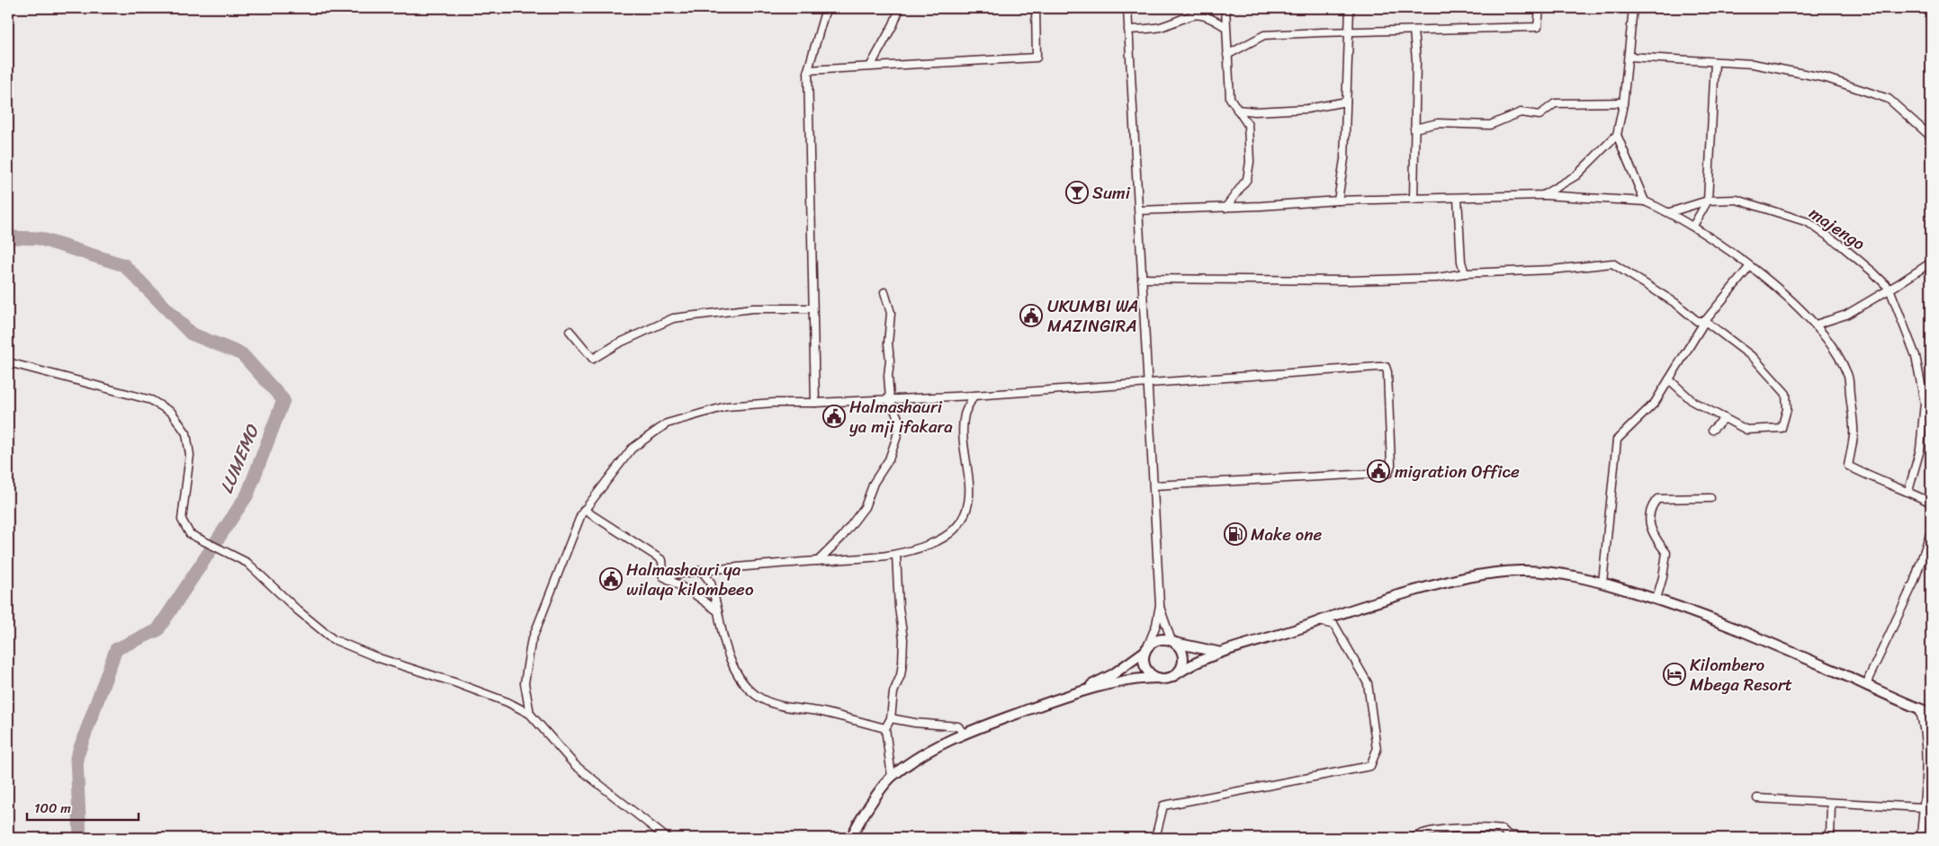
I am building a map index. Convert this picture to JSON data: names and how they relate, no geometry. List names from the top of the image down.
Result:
{
  "streets": {
    "street": ["majengo"]
  },
  "water": ["LUMEMO"],
  "places": {
    "bar": ["Sumi"],
    "public building": [
      "UKUMBI WA MAZINGIRA",
      "Halmashauri ya mji ifakara",
      "migration Office",
      "Halmashauri ya wilaya kilombeeo"
    ],
    "fuel station": ["Make one"],
    "hotel": ["Kilombero Mbega Resort"]
  },
  "scale_bar": "100 m"
}
